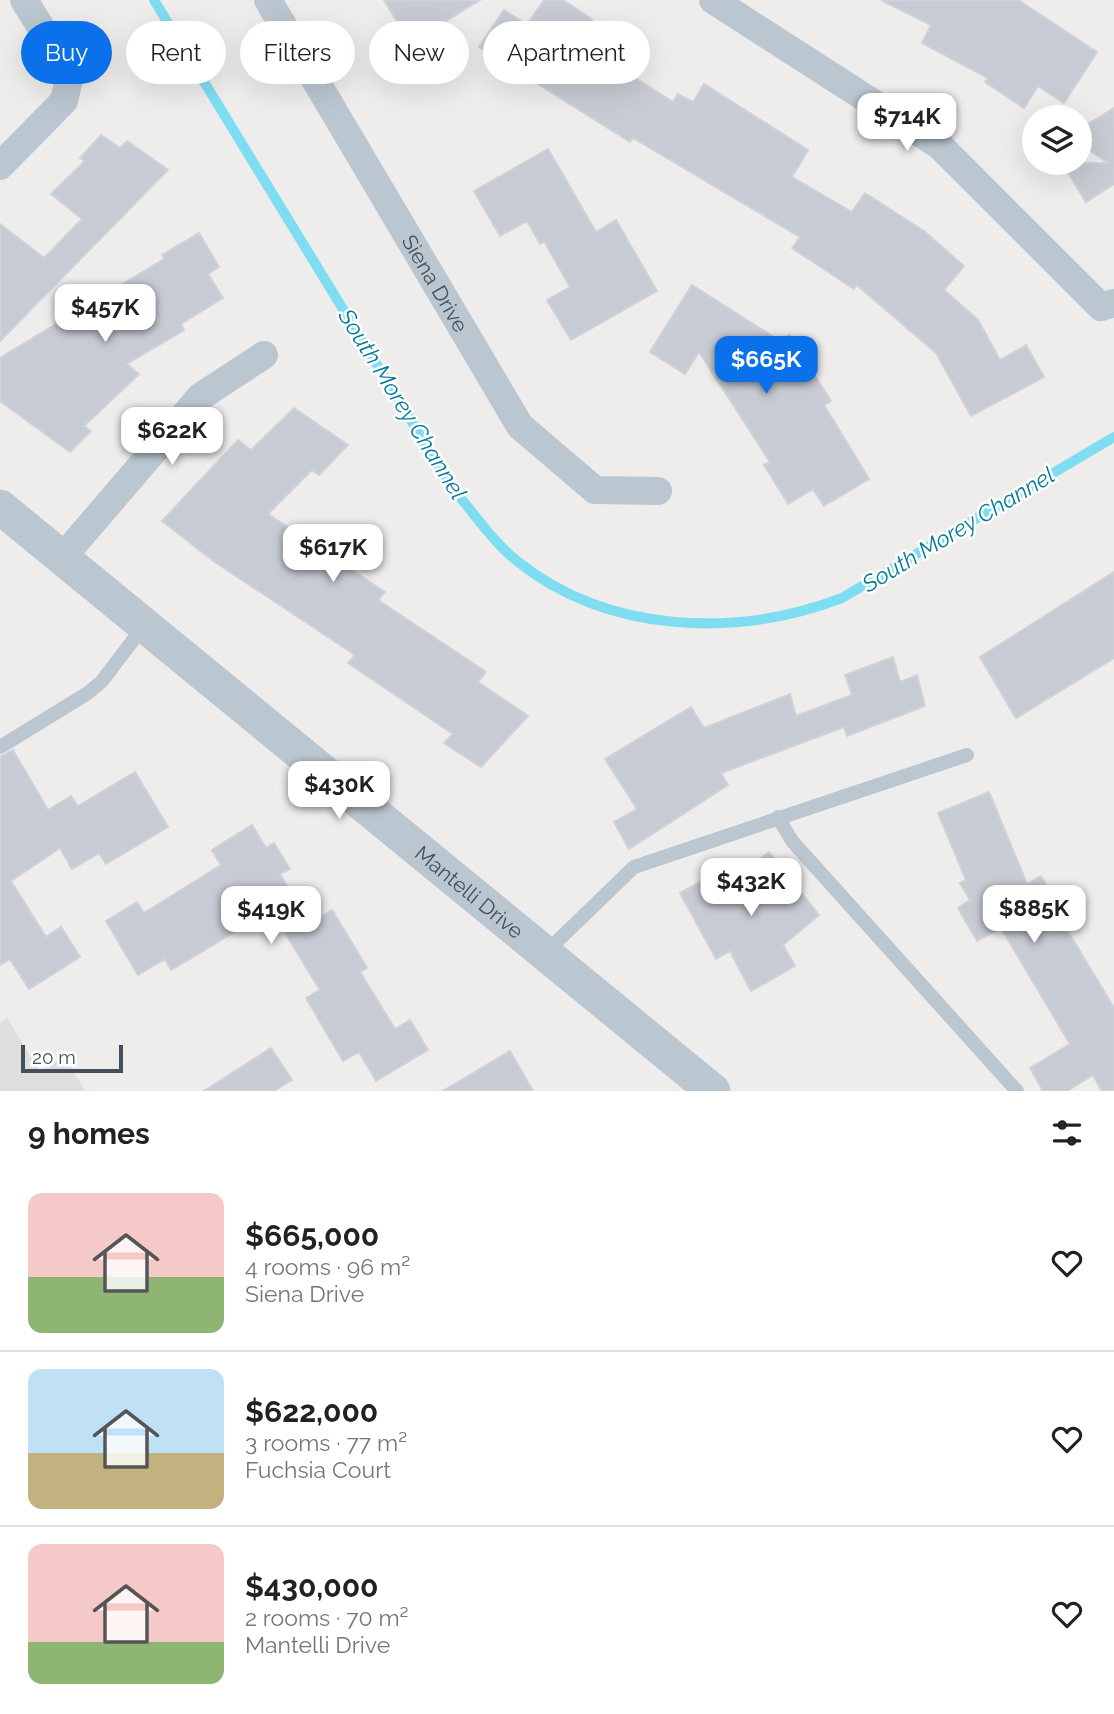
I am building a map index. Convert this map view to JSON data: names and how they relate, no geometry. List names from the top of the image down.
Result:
{
  "streets": {
    "street": ["Siena Drive", "Mantelli Drive"]
  },
  "water": ["South Morey Channel"],
  "scale_bar": "20 m",
  "page": {
    "chip": [
      "Buy",
      "Rent",
      "Filters",
      "New",
      "Apartment"
    ],
    "price": [
      "$714K",
      "$457K",
      "$665K",
      "$622K",
      "$617K",
      "$430K",
      "$432K",
      "$885K",
      "$419K"
    ],
    "scale": "20 m",
    "heading": "9 homes",
    "list": [
      {
        "name": "$665,000",
        "note": "4 rooms · 96 m² · Siena Drive"
      },
      {
        "name": "$622,000",
        "note": "3 rooms · 77 m² · Fuchsia Court"
      },
      {
        "name": "$430,000",
        "note": "2 rooms · 70 m² · Mantelli Drive"
      }
    ]
  }
}
